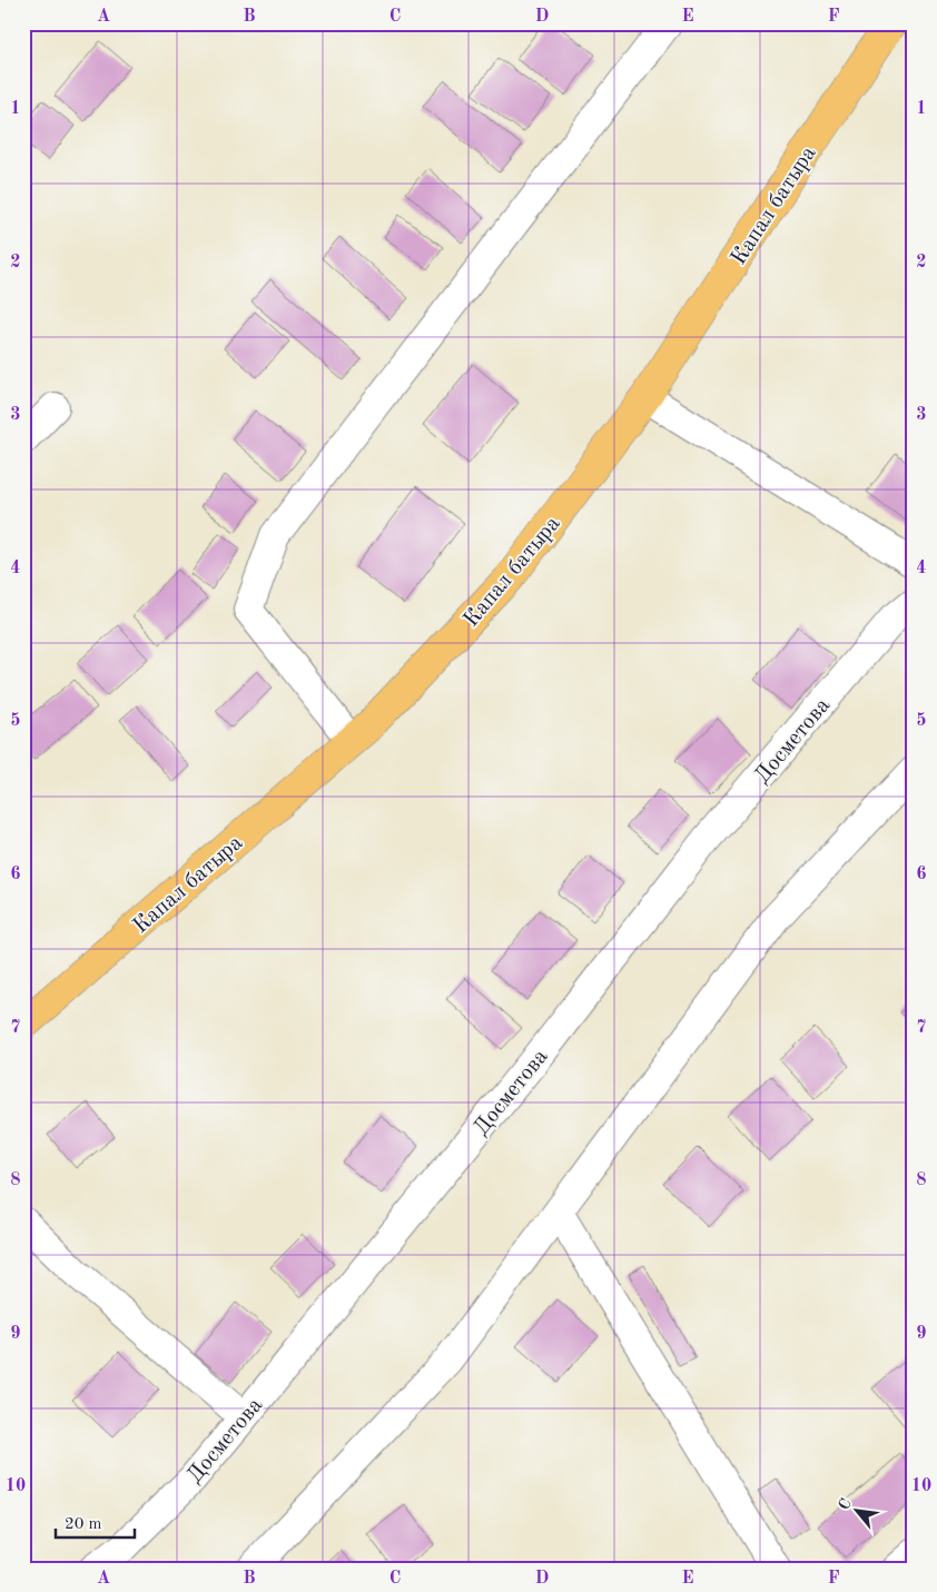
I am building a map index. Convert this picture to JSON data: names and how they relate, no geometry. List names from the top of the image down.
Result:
{
  "streets": {
    "main road": ["Капал батыра"],
    "street": ["Досметова"]
  },
  "scale_bar": "20 m",
  "north": "top left",
  "grid": {
    "columns": [
      "A",
      "B",
      "C",
      "D",
      "E",
      "F"
    ],
    "rows": [
      "1",
      "2",
      "3",
      "4",
      "5",
      "6",
      "7",
      "8",
      "9",
      "10"
    ]
  }
}
